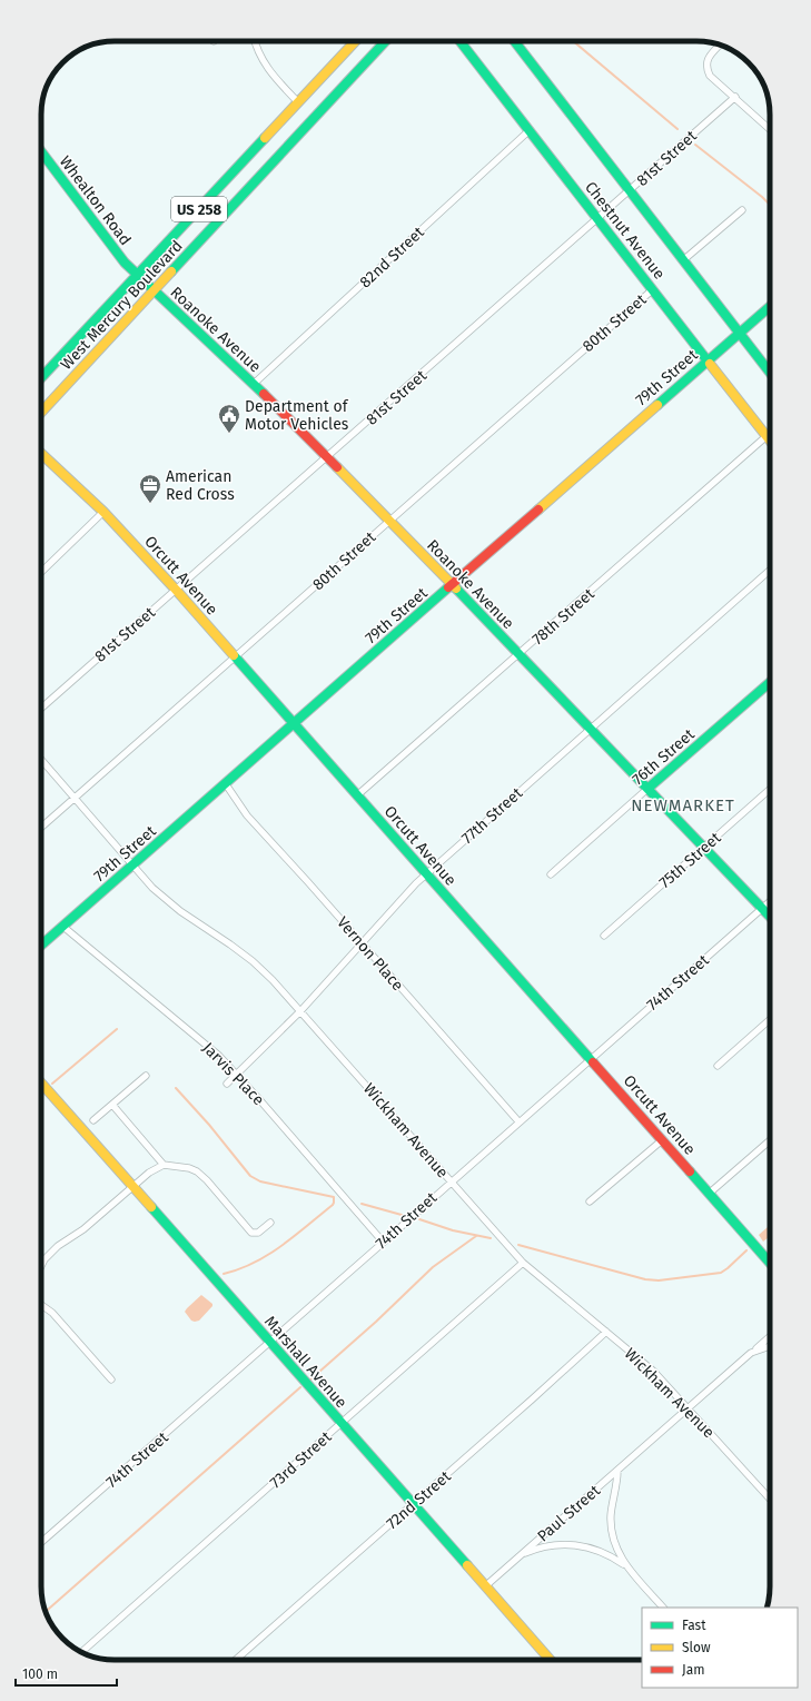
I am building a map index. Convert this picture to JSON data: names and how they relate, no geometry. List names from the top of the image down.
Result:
{
  "streets": {
    "main road": [
      "Whealton Road",
      "US 258",
      "Chestnut Avenue",
      "West Mercury Boulevard",
      "Roanoke Avenue",
      "79th Street",
      "Orcutt Avenue",
      "76th Street",
      "Marshall Avenue"
    ],
    "street": [
      "81st Street",
      "82nd Street",
      "80th Street",
      "78th Street",
      "77th Street",
      "75th Street",
      "Vernon Place",
      "74th Street",
      "Jarvis Place",
      "Wickham Avenue",
      "73rd Street",
      "72nd Street",
      "Paul Street"
    ]
  },
  "crossings": [
    ["81st Street", "Chestnut Avenue"],
    ["81st Street", "Roanoke Avenue"],
    ["81st Street", "Orcutt Avenue"],
    ["Whealton Road", "West Mercury Boulevard"],
    ["Whealton Road", "Roanoke Avenue"],
    ["Chestnut Avenue", "82nd Street"],
    ["Chestnut Avenue", "80th Street"],
    ["Chestnut Avenue", "79th Street"],
    ["Chestnut Avenue", "78th Street"],
    ["82nd Street", "Roanoke Avenue"],
    ["West Mercury Boulevard", "Roanoke Avenue"],
    ["80th Street", "Roanoke Avenue"],
    ["80th Street", "Orcutt Avenue"],
    ["80th Street", "Wickham Avenue"],
    ["Roanoke Avenue", "79th Street"],
    ["Roanoke Avenue", "78th Street"],
    ["Roanoke Avenue", "76th Street"],
    ["Roanoke Avenue", "77th Street"],
    ["Roanoke Avenue", "75th Street"],
    ["Roanoke Avenue", "74th Street"],
    ["79th Street", "Orcutt Avenue"],
    ["79th Street", "Vernon Place"],
    ["79th Street", "Jarvis Place"],
    ["79th Street", "Wickham Avenue"],
    ["Orcutt Avenue", "78th Street"],
    ["Orcutt Avenue", "77th Street"],
    ["Orcutt Avenue", "74th Street"],
    ["77th Street", "Vernon Place"],
    ["77th Street", "Jarvis Place"],
    ["77th Street", "Wickham Avenue"],
    ["Vernon Place", "74th Street"],
    ["74th Street", "Jarvis Place"],
    ["74th Street", "Wickham Avenue"],
    ["74th Street", "Marshall Avenue"],
    ["Wickham Avenue", "73rd Street"],
    ["Wickham Avenue", "72nd Street"],
    ["Wickham Avenue", "Paul Street"],
    ["Marshall Avenue", "73rd Street"],
    ["Marshall Avenue", "72nd Street"],
    ["Marshall Avenue", "Paul Street"]
  ],
  "districts": ["NEWMARKET"],
  "places": {
    "public building": ["Department of Motor Vehicles"],
    "office": ["American Red Cross"]
  },
  "legend": ["Fast", "Slow", "Jam"],
  "scale_bar": "100 m"
}
